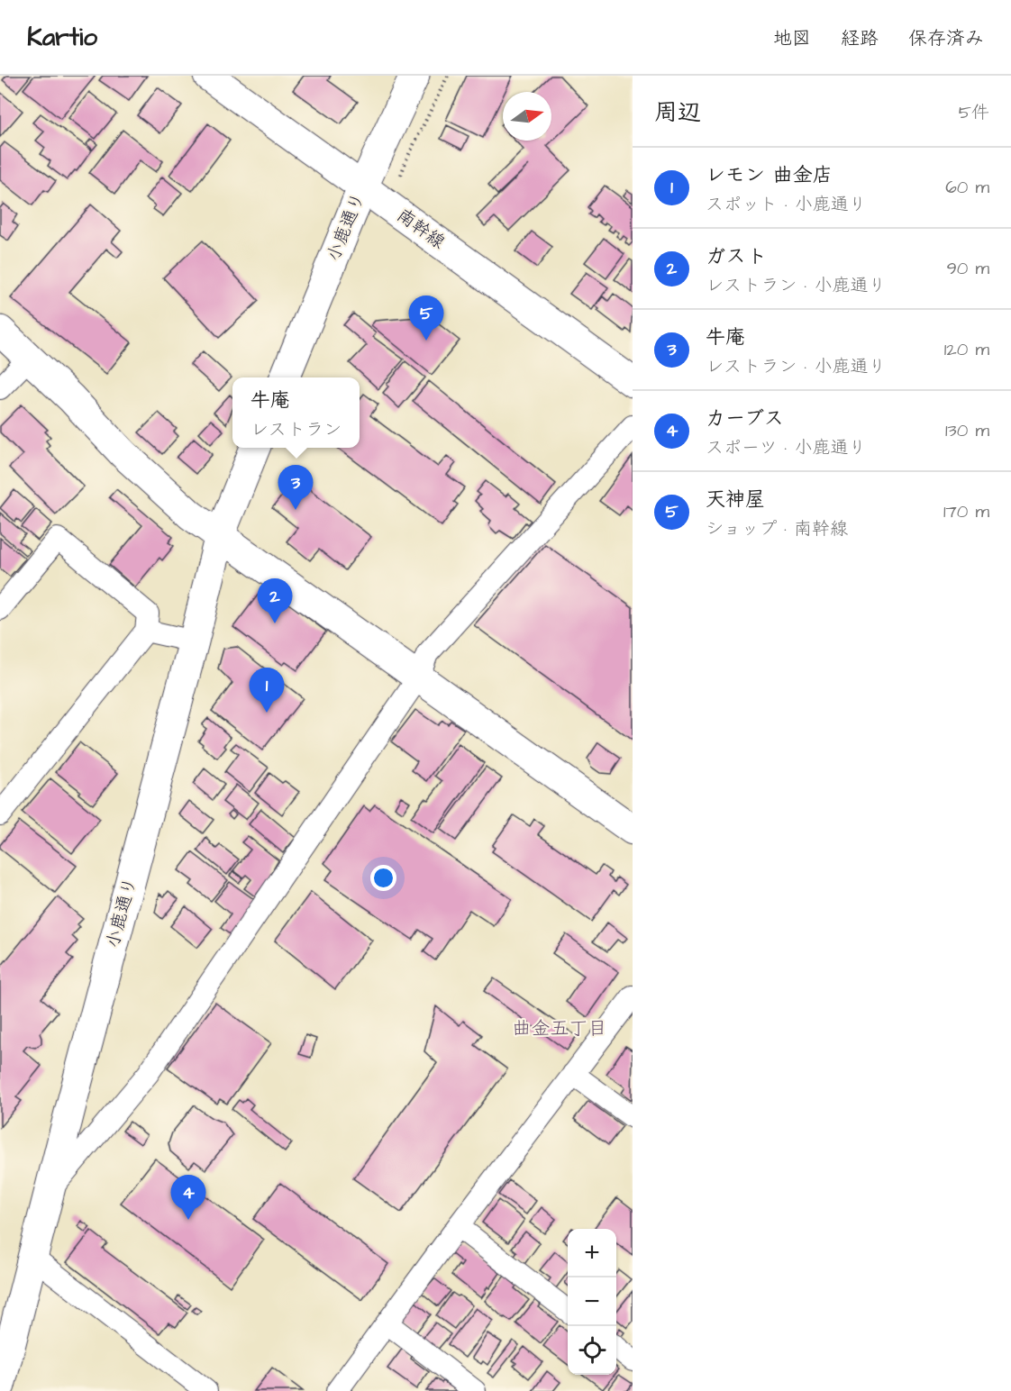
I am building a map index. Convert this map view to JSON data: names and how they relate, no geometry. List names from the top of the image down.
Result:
{
  "streets": {
    "street": ["小鹿通り", "南幹線"]
  },
  "crossings": [
    ["小鹿通り", "南幹線"]
  ],
  "districts": ["曲金五丁目"],
  "north": "right",
  "page": {
    "header": "Kartio",
    "nav": ["地図", "経路", "保存済み"],
    "heading": ["周辺", "5件"],
    "list": [
      {
        "mark": "1",
        "name": "レモン 曲金店",
        "note": "スポット · 小鹿通り",
        "value": "60 m"
      },
      {
        "mark": "2",
        "name": "ガスト",
        "note": "レストラン · 小鹿通り",
        "value": "90 m"
      },
      {
        "mark": "3",
        "name": "牛庵",
        "note": "レストラン · 小鹿通り",
        "value": "120 m"
      },
      {
        "mark": "4",
        "name": "カーブス",
        "note": "スポーツ · 小鹿通り",
        "value": "130 m"
      },
      {
        "mark": "5",
        "name": "天神屋",
        "note": "ショップ · 南幹線",
        "value": "170 m"
      }
    ],
    "pins": [
      "5",
      "3",
      "2",
      "1",
      "4"
    ],
    "popup": ["牛庵", "レストラン"],
    "map_buttons": ["+", "−"]
  }
}
